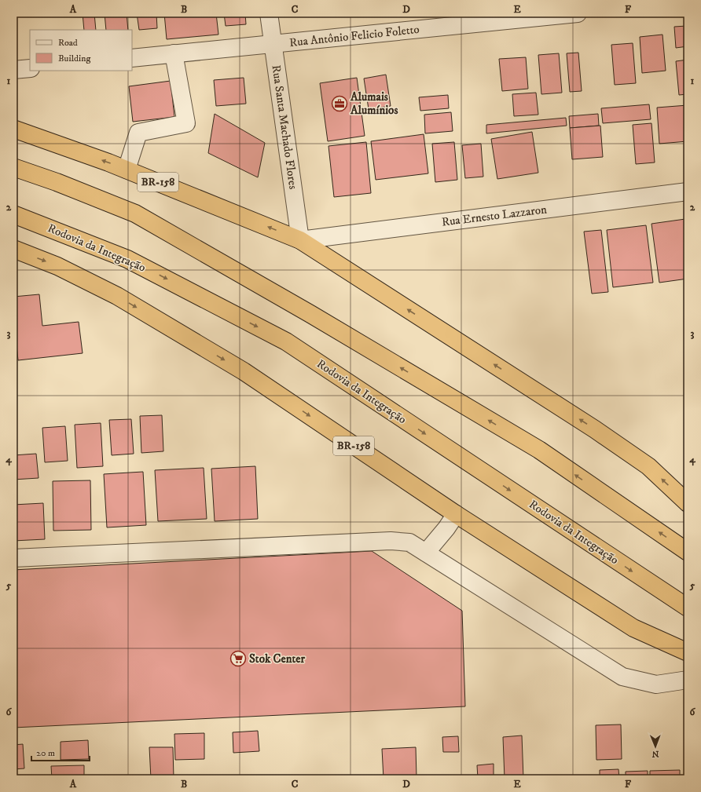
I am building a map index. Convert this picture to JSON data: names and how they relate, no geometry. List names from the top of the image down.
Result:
{
  "streets": {
    "highway": ["BR-158", "Rodovia da Integração"],
    "street": ["Rua Antônio Felicio Foletto", "Rua Santa Machado Flores", "Rua Ernesto Lazzaron"]
  },
  "crossings": [
    ["Rua Antônio Felicio Foletto", "Rua Santa Machado Flores"],
    ["Rua Santa Machado Flores", "BR-158"],
    ["Rua Santa Machado Flores", "Rua Ernesto Lazzaron"],
    ["BR-158", "Rua Ernesto Lazzaron"]
  ],
  "places": {
    "office": ["Alumais Alumínios"],
    "supermarket": ["Stok Center"]
  },
  "legend": ["Road", "Building"],
  "scale_bar": "20 m",
  "north": "bottom",
  "grid": {
    "columns": [
      "A",
      "B",
      "C",
      "D",
      "E",
      "F"
    ],
    "rows": [
      "1",
      "2",
      "3",
      "4",
      "5",
      "6"
    ]
  }
}
